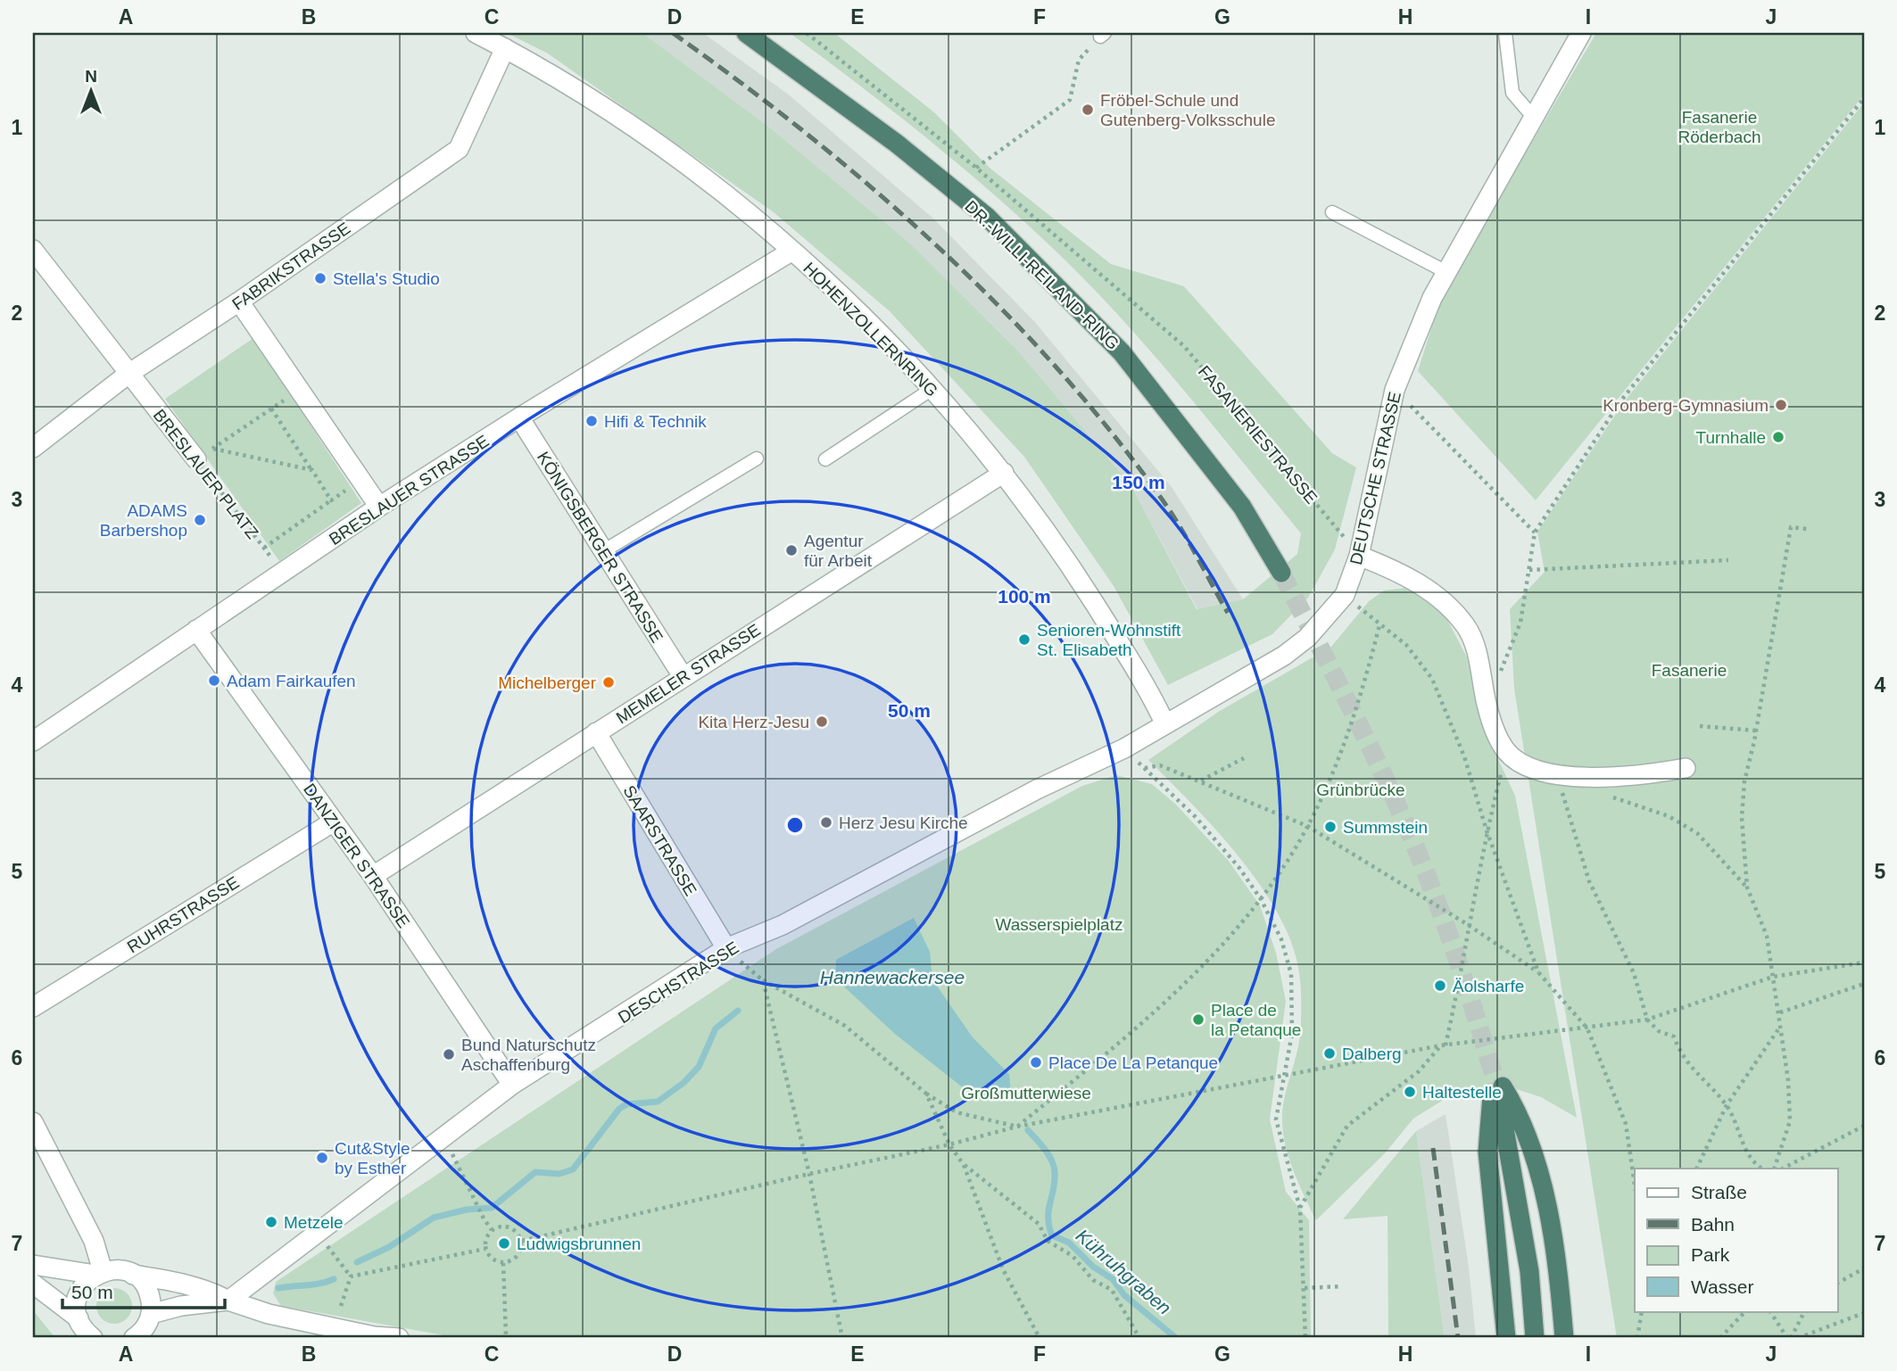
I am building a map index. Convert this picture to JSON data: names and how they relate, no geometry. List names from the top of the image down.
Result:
{
  "streets": {
    "highway": ["DR.-WILLI-REILAND-RING"],
    "street": [
      "FABRIKSTRASSE",
      "HOHENZOLLERNRING",
      "BRESLAUER PLATZ",
      "DEUTSCHE STRASSE",
      "BRESLAUER STRASSE",
      "KÖNIGSBERGER STRASSE",
      "MEMELER STRASSE",
      "SAARSTRASSE",
      "DANZIGER STRASSE",
      "RUHRSTRASSE",
      "DESCHSTRASSE"
    ],
    "path": ["FASANERIESTRASSE"]
  },
  "crossings": [
    ["FABRIKSTRASSE", "HOHENZOLLERNRING"],
    ["FABRIKSTRASSE", "BRESLAUER PLATZ"],
    ["HOHENZOLLERNRING", "DEUTSCHE STRASSE"],
    ["HOHENZOLLERNRING", "BRESLAUER STRASSE"],
    ["HOHENZOLLERNRING", "MEMELER STRASSE"],
    ["HOHENZOLLERNRING", "DESCHSTRASSE"],
    ["FASANERIESTRASSE", "DEUTSCHE STRASSE"],
    ["BRESLAUER PLATZ", "BRESLAUER STRASSE"],
    ["DEUTSCHE STRASSE", "DESCHSTRASSE"],
    ["BRESLAUER STRASSE", "KÖNIGSBERGER STRASSE"],
    ["BRESLAUER STRASSE", "DANZIGER STRASSE"],
    ["KÖNIGSBERGER STRASSE", "MEMELER STRASSE"],
    ["MEMELER STRASSE", "SAARSTRASSE"],
    ["MEMELER STRASSE", "DANZIGER STRASSE"],
    ["SAARSTRASSE", "DESCHSTRASSE"],
    ["DANZIGER STRASSE", "RUHRSTRASSE"],
    ["DANZIGER STRASSE", "DESCHSTRASSE"]
  ],
  "water": ["Hannewackersee", "Kühruhgraben"],
  "parks": [
    "Fasanerie Röderbach",
    "Fasanerie",
    "Grünbrücke",
    "Wasserspielplatz",
    "Großmutterwiese"
  ],
  "places": [
    "Fröbel-Schule und Gutenberg-Volksschule",
    "Stella's Studio",
    "Kronberg-Gymnasium",
    "Hifi & Technik",
    "Turnhalle",
    "ADAMS Barbershop",
    "Agentur für Arbeit",
    "Senioren-Wohnstift St. Elisabeth",
    "Adam Fairkaufen",
    "Michelberger",
    "Kita Herz-Jesu",
    "Herz Jesu Kirche",
    "Summstein",
    "Äolsharfe",
    "Place de la Petanque",
    "Dalberg",
    "Bund Naturschutz Aschaffenburg",
    "Place De La Petanque",
    "Haltestelle",
    "Cut&Style by Esther",
    "Metzele",
    "Ludwigsbrunnen"
  ],
  "legend": [
    "Straße",
    "Bahn",
    "Park",
    "Wasser"
  ],
  "scale_bar": "50 m",
  "north": "top",
  "grid": {
    "columns": [
      "A",
      "B",
      "C",
      "D",
      "E",
      "F",
      "G",
      "H",
      "I",
      "J"
    ],
    "rows": [
      "1",
      "2",
      "3",
      "4",
      "5",
      "6",
      "7"
    ]
  },
  "rings": ["150 m", "100 m", "50 m"]
}
